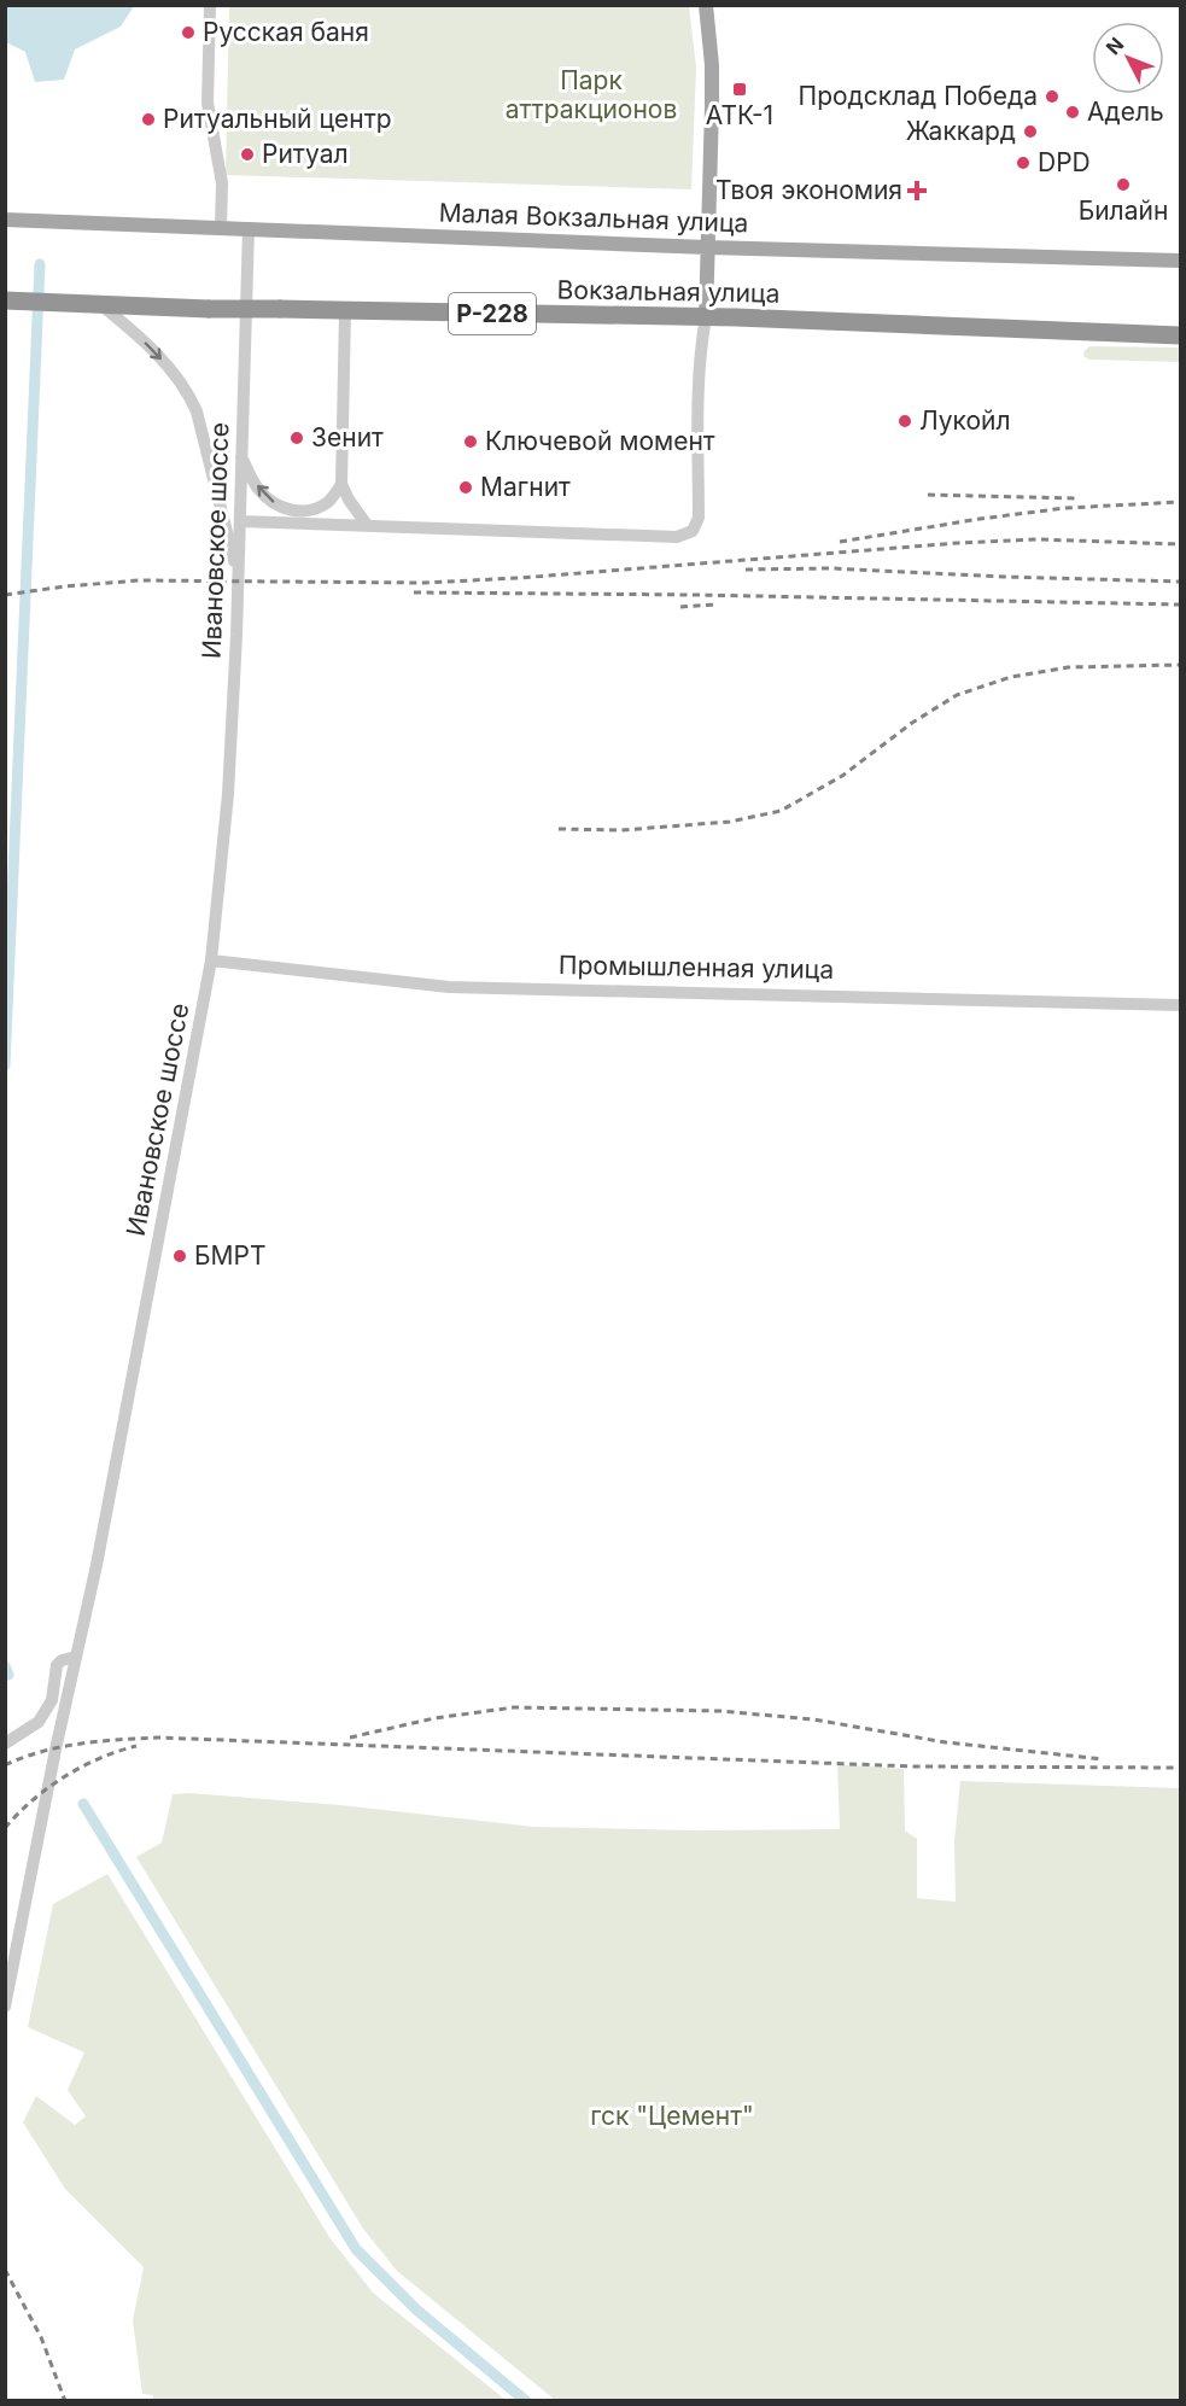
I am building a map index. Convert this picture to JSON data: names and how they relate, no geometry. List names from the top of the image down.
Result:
{
  "streets": {
    "highway": ["Вокзальная улица", "Р-228"],
    "main road": ["Малая Вокзальная улица"],
    "street": ["Ивановское шоссе", "Промышленная улица"]
  },
  "crossings": [
    ["Малая Вокзальная улица", "Ивановское шоссе"],
    ["Ивановское шоссе", "Промышленная улица"]
  ],
  "parks": ["Парк аттракционов", "гск \"Цемент\""],
  "places": {
    "other": [
      "Русская баня",
      "Продсклад Победа",
      "Адель",
      "Ритуальный центр",
      "Жаккард",
      "Ритуал",
      "DPD",
      "Билайн",
      "Лукойл",
      "Зенит",
      "Ключевой момент",
      "Магнит",
      "БМРТ"
    ],
    "transit": ["АТК-1"],
    "health": ["Твоя экономия"]
  },
  "north": "top left"
}
